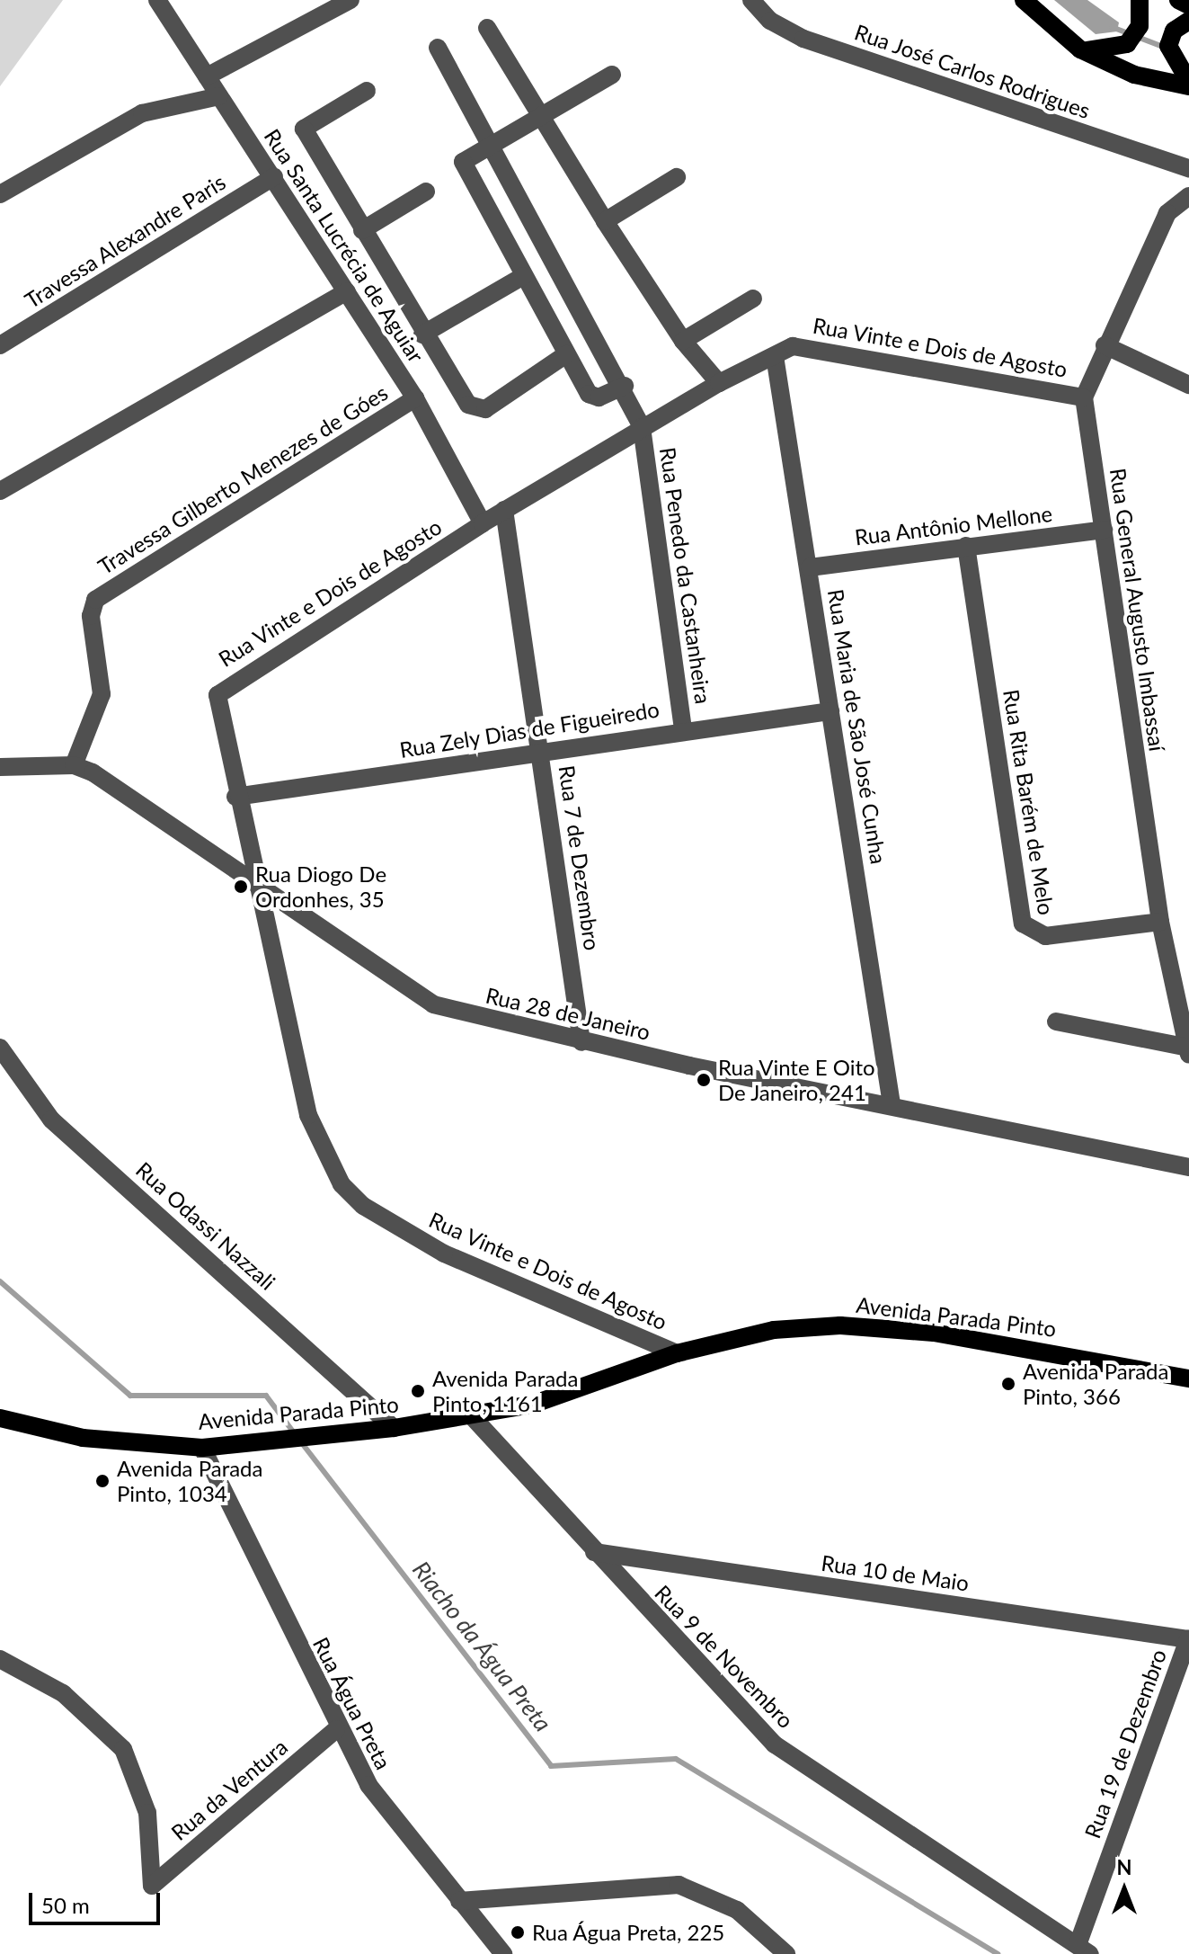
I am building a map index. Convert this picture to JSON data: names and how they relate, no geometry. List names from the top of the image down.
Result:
{
  "streets": {
    "main road": ["Avenida Parada Pinto"],
    "street": [
      "Rua José Carlos Rodrigues",
      "Travessa Alexandre Paris",
      "Rua Santa Lucrécia de Aguiar",
      "Rua Vinte e Dois de Agosto",
      "Travessa Gilberto Menezes de Góes",
      "Rua Antônio Mellone",
      "Rua Penedo da Castanheira",
      "Rua General Augusto Imbassaí",
      "Rua Maria de São José Cunha",
      "Rua Zely Dias de Figueiredo",
      "Rua Rita Barém de Melo",
      "Rua 7 de Dezembro",
      "Rua 28 de Janeiro",
      "Rua Odassi Nazzali",
      "Rua 10 de Maio",
      "Rua 9 de Novembro",
      "Rua Água Preta",
      "Rua 19 de Dezembro",
      "Rua da Ventura"
    ]
  },
  "crossings": [
    ["Travessa Alexandre Paris", "Rua Santa Lucrécia de Aguiar"],
    ["Rua Santa Lucrécia de Aguiar", "Rua Vinte e Dois de Agosto"],
    ["Rua Santa Lucrécia de Aguiar", "Travessa Gilberto Menezes de Góes"],
    ["Rua Vinte e Dois de Agosto", "Rua Penedo da Castanheira"],
    ["Rua Vinte e Dois de Agosto", "Rua General Augusto Imbassaí"],
    ["Rua Vinte e Dois de Agosto", "Rua Maria de São José Cunha"],
    ["Rua Vinte e Dois de Agosto", "Rua Zely Dias de Figueiredo"],
    ["Rua Vinte e Dois de Agosto", "Rua 7 de Dezembro"],
    ["Rua Vinte e Dois de Agosto", "Rua 28 de Janeiro"],
    ["Rua Vinte e Dois de Agosto", "Avenida Parada Pinto"],
    ["Travessa Gilberto Menezes de Góes", "Rua 28 de Janeiro"],
    ["Rua Antônio Mellone", "Rua General Augusto Imbassaí"],
    ["Rua Antônio Mellone", "Rua Maria de São José Cunha"],
    ["Rua Antônio Mellone", "Rua Rita Barém de Melo"],
    ["Rua Penedo da Castanheira", "Rua Zely Dias de Figueiredo"],
    ["Rua General Augusto Imbassaí", "Rua Rita Barém de Melo"],
    ["Rua Maria de São José Cunha", "Rua Zely Dias de Figueiredo"],
    ["Rua Maria de São José Cunha", "Rua 28 de Janeiro"],
    ["Rua Zely Dias de Figueiredo", "Rua 7 de Dezembro"],
    ["Rua 7 de Dezembro", "Rua 28 de Janeiro"],
    ["Rua Odassi Nazzali", "Avenida Parada Pinto"],
    ["Avenida Parada Pinto", "Rua 9 de Novembro"],
    ["Avenida Parada Pinto", "Rua Água Preta"],
    ["Rua 10 de Maio", "Rua 9 de Novembro"],
    ["Rua 10 de Maio", "Rua 19 de Dezembro"],
    ["Rua 9 de Novembro", "Rua 19 de Dezembro"],
    ["Rua Água Preta", "Rua da Ventura"]
  ],
  "water": ["Riacho da Água Preta"],
  "places": [
    "Rua Diogo De Ordonhes, 35",
    "Rua Vinte E Oito De Janeiro, 241",
    "Avenida Parada Pinto, 366",
    "Avenida Parada Pinto, 1161",
    "Avenida Parada Pinto, 1034",
    "Rua Água Preta, 225"
  ],
  "scale_bar": "50 m",
  "north": "top"
}
